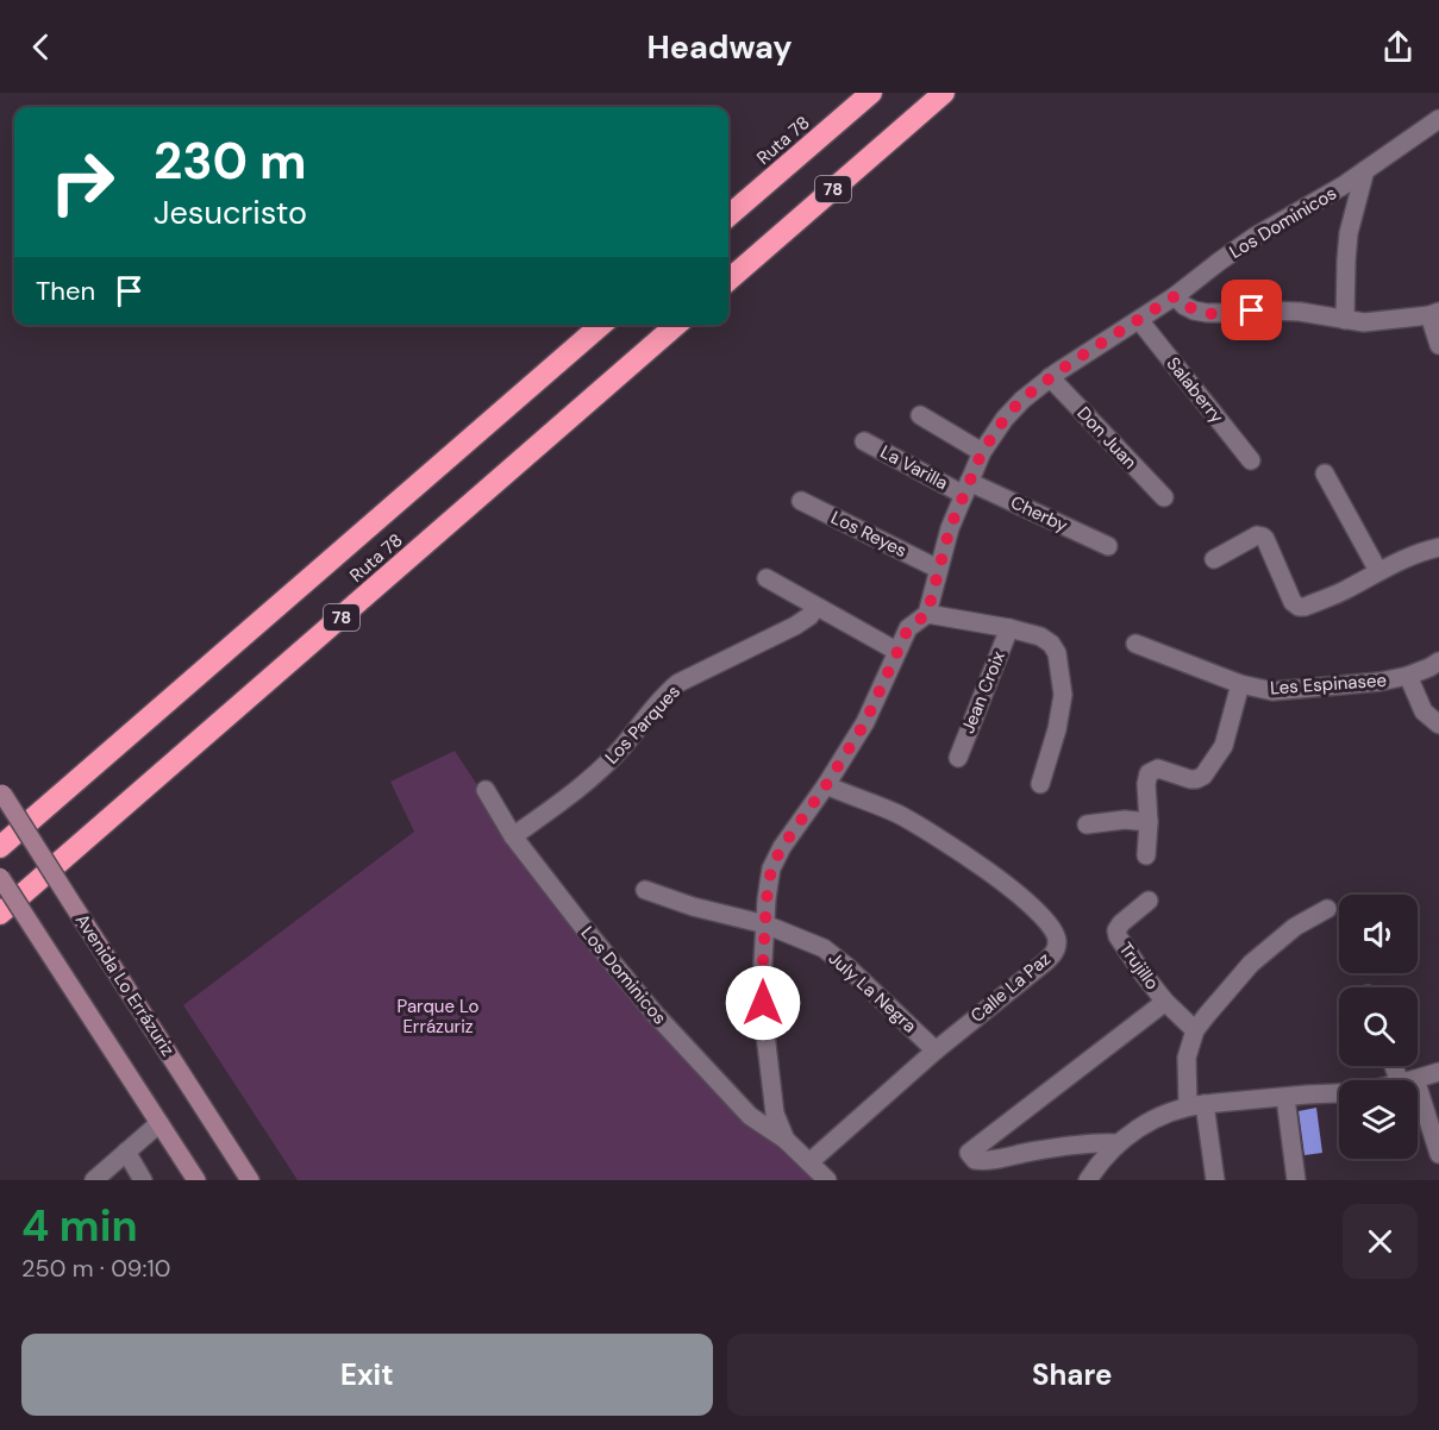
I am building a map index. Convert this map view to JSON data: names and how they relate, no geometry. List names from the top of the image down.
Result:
{
  "streets": {
    "highway": ["Ruta 78", "78"],
    "main road": ["Avenida Lo Errázuriz"],
    "street": [
      "Los Dominicos",
      "Salaberry",
      "Don Juan",
      "La Varilla",
      "Cherby",
      "Los Reyes",
      "Les Espinasee",
      "Jean Croix",
      "Los Parques",
      "Trujillo",
      "Calle La Paz",
      "July La Negra"
    ]
  },
  "crossings": [
    ["Los Dominicos", "Salaberry"],
    ["Los Dominicos", "Don Juan"],
    ["Los Dominicos", "La Varilla"],
    ["Los Dominicos", "Cherby"],
    ["Los Dominicos", "Los Reyes"],
    ["Los Dominicos", "Los Parques"],
    ["Los Dominicos", "Calle La Paz"],
    ["Los Dominicos", "July La Negra"],
    ["La Varilla", "Cherby"],
    ["Calle La Paz", "July La Negra"]
  ],
  "parks": ["Parque Lo Errázuriz"],
  "page": {
    "header": "Headway",
    "turn": ["230 m", "Jesucristo"],
    "then": "Then",
    "heading": ["4 min", "250 m · 09:10"],
    "buttons": ["Exit", "Share"]
  }
}
